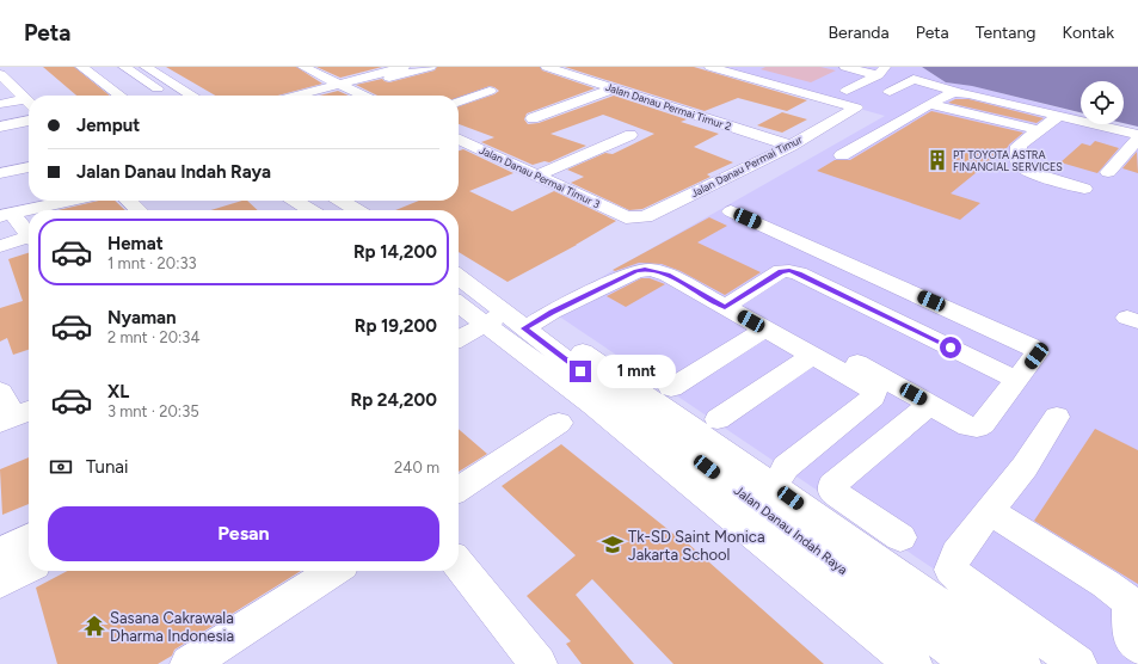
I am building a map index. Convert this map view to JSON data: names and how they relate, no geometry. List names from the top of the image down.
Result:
{
  "streets": {
    "street": [
      "Jalan Danau Permai Timur 2",
      "Jalan Danau Permai Timur",
      "Jalan Danau Permai Timur 3",
      "Jalan Danau Indah Raya"
    ]
  },
  "crossings": [
    ["Jalan Danau Permai Timur 2", "Jalan Danau Permai Timur"],
    ["Jalan Danau Permai Timur", "Jalan Danau Permai Timur 3"]
  ],
  "places": {
    "building": ["PT TOYOTA ASTRA FINANCIAL SERVICES"],
    "school or university": ["Tk-SD Saint Monica Jakarta School"],
    "temple": ["Sasana Cakrawala Dharma Indonesia"]
  },
  "page": {
    "header": "Peta",
    "nav": [
      "Beranda",
      "Peta",
      "Tentang",
      "Kontak"
    ],
    "banner": ["Jemput", "Jalan Danau Indah Raya"],
    "list": [
      {
        "name": "Hemat",
        "note": "1 mnt · 20:33",
        "value": "Rp 14,200"
      },
      {
        "name": "Nyaman",
        "note": "2 mnt · 20:34",
        "value": "Rp 19,200"
      },
      {
        "name": "XL",
        "note": "3 mnt · 20:35",
        "value": "Rp 24,200"
      }
    ],
    "bubble": "1 mnt",
    "pay": ["Tunai", "240 m"],
    "buttons": "Pesan"
  }
}
